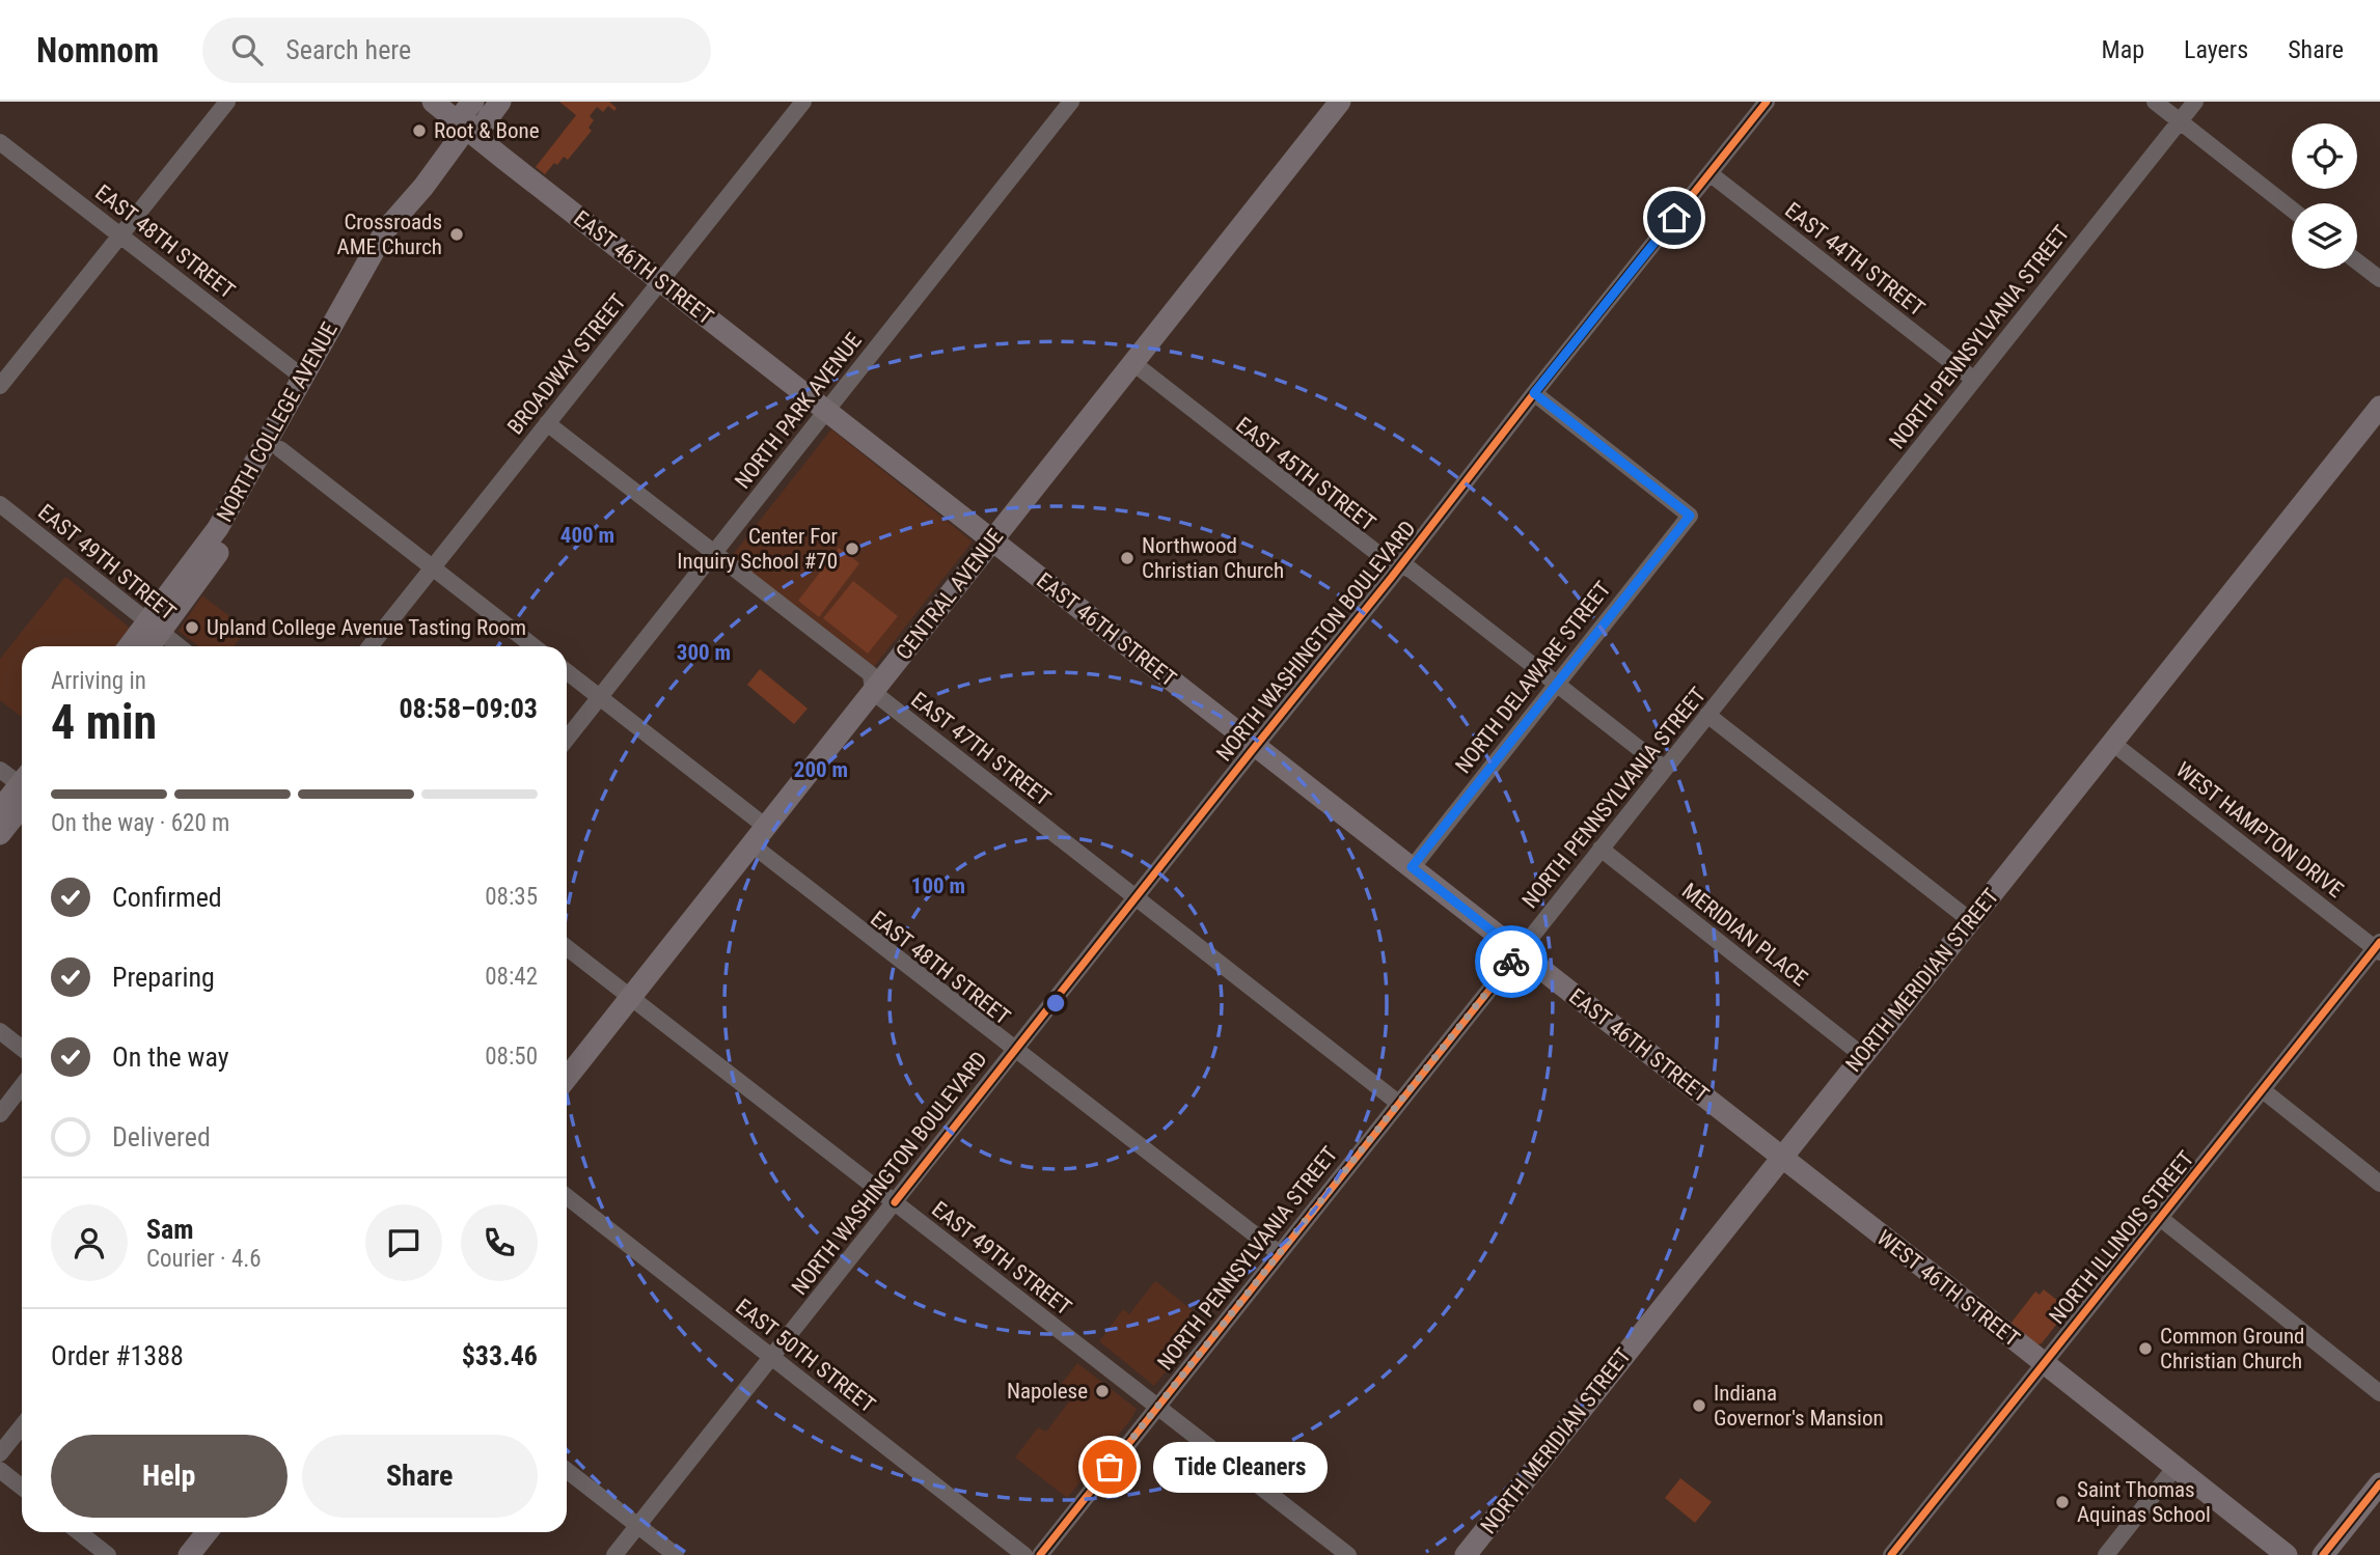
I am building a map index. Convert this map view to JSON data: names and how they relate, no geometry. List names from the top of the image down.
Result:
{
  "streets": {
    "main road": [
      "EAST 46TH STREET",
      "NORTH COLLEGE AVENUE",
      "CENTRAL AVENUE",
      "NORTH MERIDIAN STREET",
      "WEST 46TH STREET"
    ],
    "street": [
      "EAST 48TH STREET",
      "EAST 44TH STREET",
      "NORTH PENNSYLVANIA STREET",
      "BROADWAY STREET",
      "NORTH PARK AVENUE",
      "EAST 45TH STREET",
      "EAST 49TH STREET",
      "NORTH WASHINGTON BOULEVARD",
      "NORTH DELAWARE STREET",
      "EAST 47TH STREET",
      "WEST HAMPTON DRIVE",
      "MERIDIAN PLACE",
      "NORTH ILLINOIS STREET",
      "EAST 50TH STREET"
    ]
  },
  "crossings": [
    ["EAST 48TH STREET", "NORTH PENNSYLVANIA STREET"],
    ["EAST 48TH STREET", "NORTH COLLEGE AVENUE"],
    ["EAST 48TH STREET", "CENTRAL AVENUE"],
    ["EAST 48TH STREET", "NORTH WASHINGTON BOULEVARD"],
    ["EAST 44TH STREET", "NORTH PENNSYLVANIA STREET"],
    ["EAST 44TH STREET", "NORTH WASHINGTON BOULEVARD"],
    ["EAST 46TH STREET", "NORTH PENNSYLVANIA STREET"],
    ["EAST 46TH STREET", "BROADWAY STREET"],
    ["EAST 46TH STREET", "NORTH PARK AVENUE"],
    ["EAST 46TH STREET", "NORTH COLLEGE AVENUE"],
    ["EAST 46TH STREET", "CENTRAL AVENUE"],
    ["EAST 46TH STREET", "NORTH WASHINGTON BOULEVARD"],
    ["EAST 46TH STREET", "NORTH DELAWARE STREET"],
    ["EAST 46TH STREET", "NORTH MERIDIAN STREET"],
    ["EAST 46TH STREET", "WEST 46TH STREET"],
    ["NORTH PENNSYLVANIA STREET", "EAST 45TH STREET"],
    ["NORTH PENNSYLVANIA STREET", "EAST 49TH STREET"],
    ["NORTH PENNSYLVANIA STREET", "EAST 47TH STREET"],
    ["NORTH PENNSYLVANIA STREET", "MERIDIAN PLACE"],
    ["BROADWAY STREET", "EAST 47TH STREET"],
    ["NORTH PARK AVENUE", "EAST 47TH STREET"],
    ["NORTH COLLEGE AVENUE", "EAST 49TH STREET"],
    ["EAST 45TH STREET", "CENTRAL AVENUE"],
    ["EAST 45TH STREET", "NORTH WASHINGTON BOULEVARD"],
    ["EAST 45TH STREET", "NORTH DELAWARE STREET"],
    ["EAST 49TH STREET", "CENTRAL AVENUE"],
    ["EAST 49TH STREET", "NORTH WASHINGTON BOULEVARD"],
    ["CENTRAL AVENUE", "EAST 47TH STREET"],
    ["NORTH WASHINGTON BOULEVARD", "NORTH DELAWARE STREET"],
    ["NORTH WASHINGTON BOULEVARD", "EAST 47TH STREET"],
    ["NORTH WASHINGTON BOULEVARD", "EAST 50TH STREET"],
    ["WEST HAMPTON DRIVE", "NORTH MERIDIAN STREET"],
    ["WEST HAMPTON DRIVE", "NORTH ILLINOIS STREET"],
    ["MERIDIAN PLACE", "NORTH MERIDIAN STREET"],
    ["NORTH MERIDIAN STREET", "WEST 46TH STREET"],
    ["NORTH ILLINOIS STREET", "WEST 46TH STREET"]
  ],
  "places": [
    "Root & Bone",
    "Crossroads AME Church",
    "Center For Inquiry School #70",
    "Northwood Christian Church",
    "Upland College Avenue Tasting Room",
    "Common Ground Christian Church",
    "Napolese",
    "Indiana Governor's Mansion",
    "Tide Cleaners",
    "Saint Thomas Aquinas School"
  ],
  "page": {
    "header": "Nomnom",
    "search": "Search here",
    "nav": ["Map", "Layers", "Share"],
    "heading": ["4 min", "Arriving in", "08:58–09:03"],
    "panel": [
      "Sam",
      "Courier · 4.6",
      "Order #1388",
      "$33.46"
    ],
    "bar": "On the way · 620 m",
    "list": [
      ["Confirmed", "08:35"],
      ["Preparing", "08:42"],
      ["On the way", "08:50"],
      "Delivered"
    ],
    "buttons": ["Help", "Share"],
    "bubble": "Tide Cleaners"
  },
  "rings": [
    "400 m",
    "300 m",
    "200 m",
    "100 m"
  ]
}
